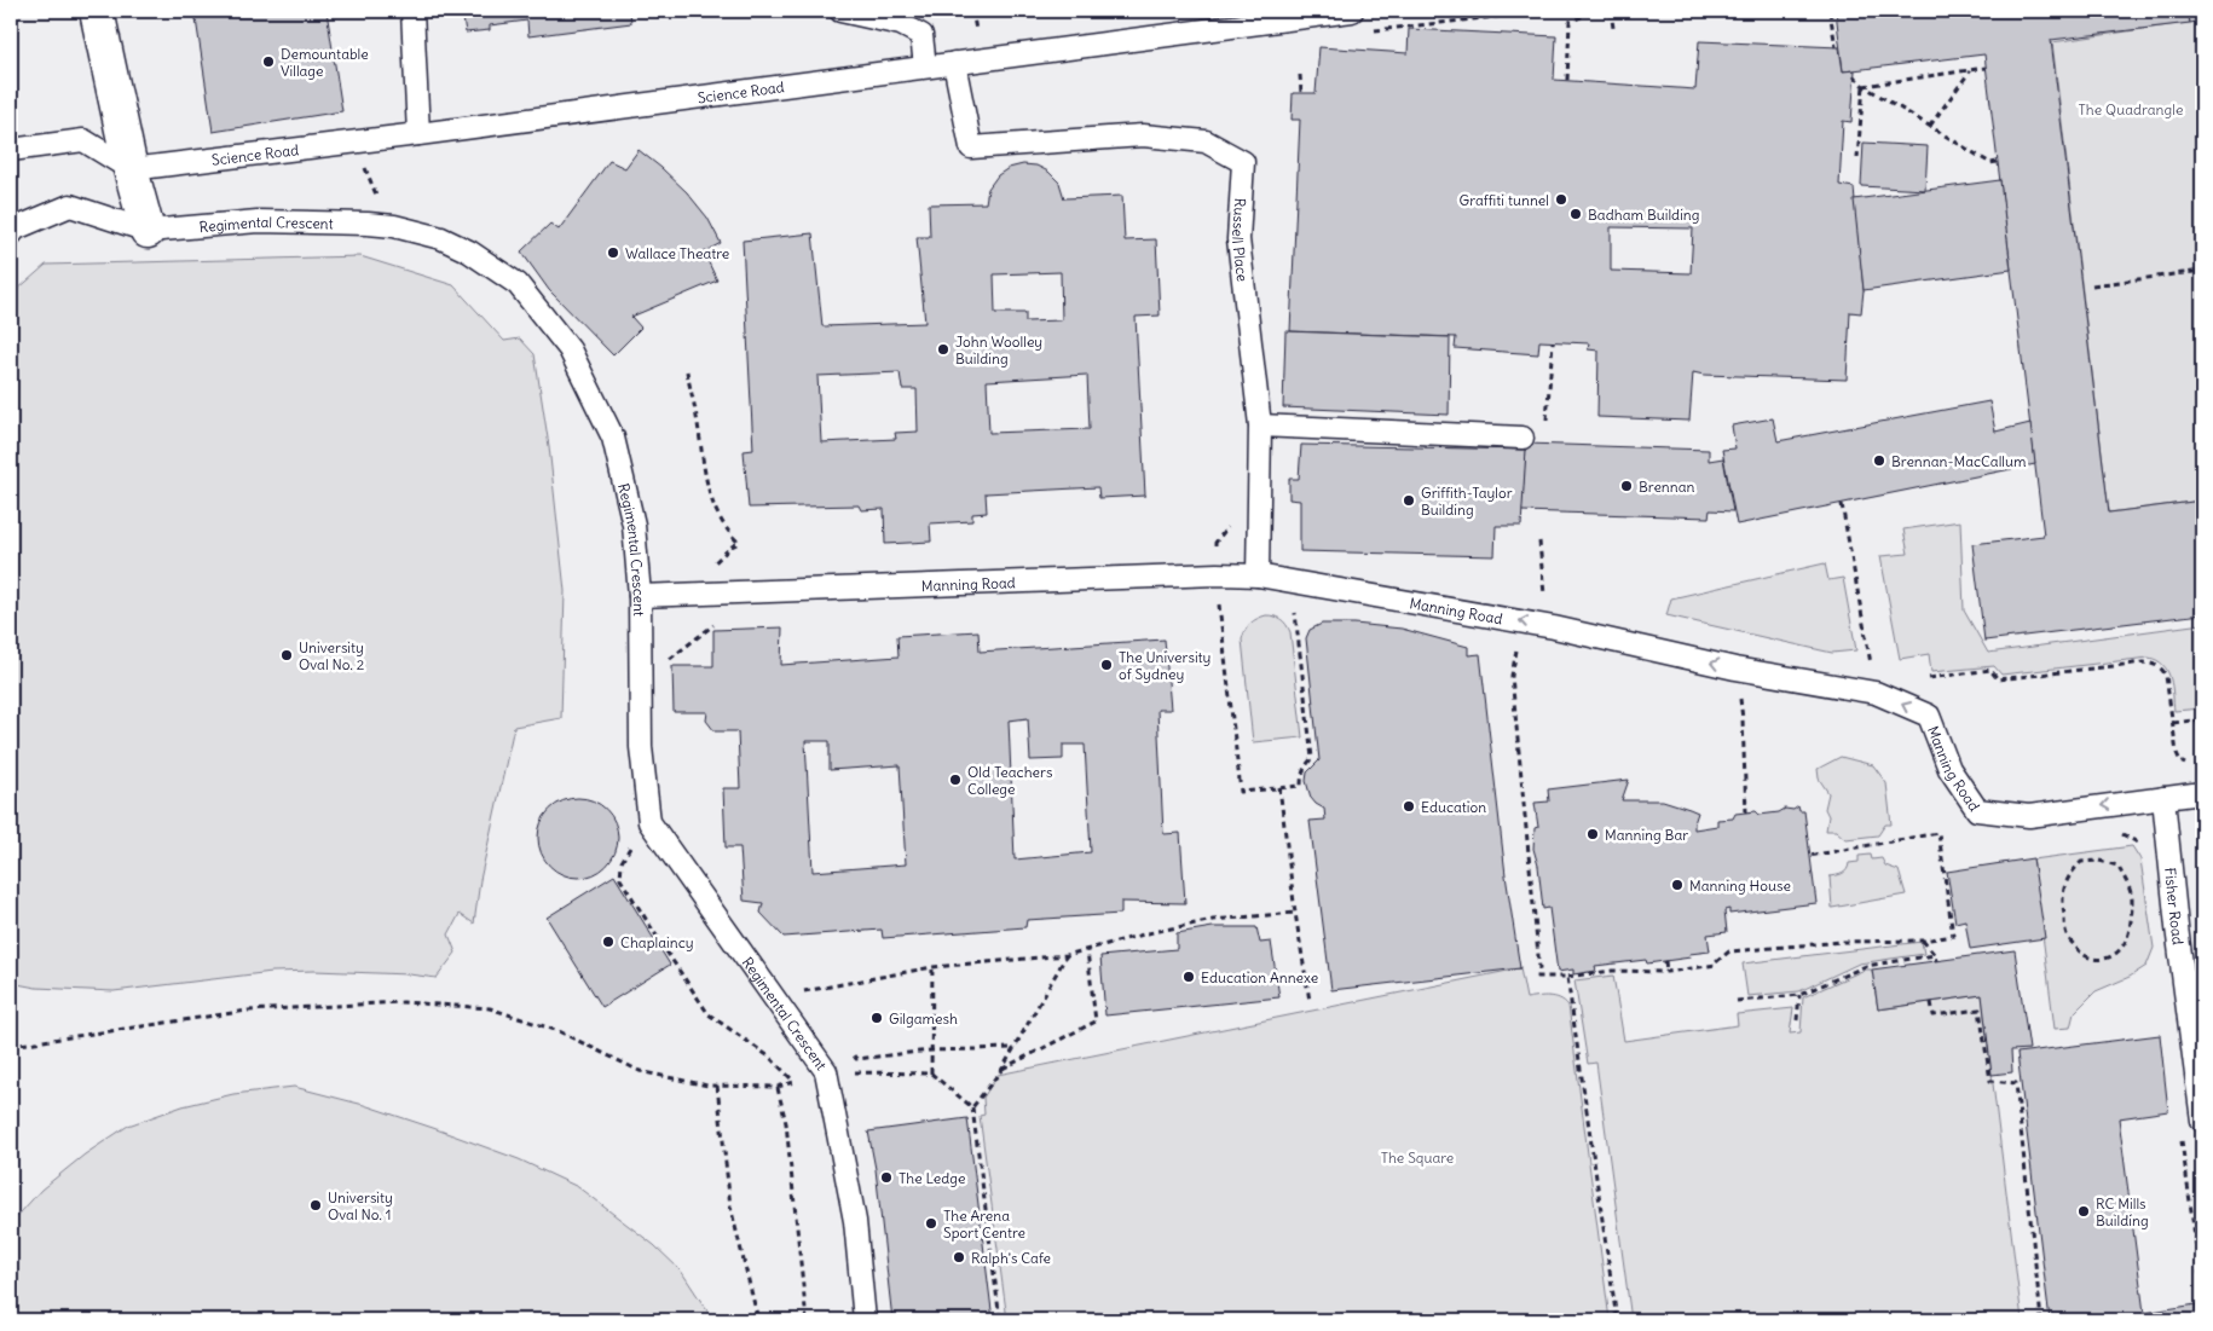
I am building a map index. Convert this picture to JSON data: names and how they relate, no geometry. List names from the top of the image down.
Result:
{
  "streets": {
    "lane": [
      "Science Road",
      "Regimental Crescent",
      "Russell Place",
      "Manning Road",
      "Fisher Road"
    ]
  },
  "crossings": [
    ["Science Road", "Russell Place"],
    ["Regimental Crescent", "Manning Road"],
    ["Russell Place", "Manning Road"],
    ["Manning Road", "Fisher Road"]
  ],
  "one_way": ["Manning Road"],
  "parks": ["The Quadrangle", "The Square"],
  "places": [
    "Demountable Village",
    "Graffiti tunnel",
    "Badham Building",
    "Wallace Theatre",
    "John Woolley Building",
    "Brennan-MacCallum",
    "Brennan",
    "Griffith-Taylor Building",
    "University Oval No. 2",
    "The University of Sydney",
    "Old Teachers College",
    "Education",
    "Manning Bar",
    "Manning House",
    "Chaplaincy",
    "Education Annexe",
    "Gilgamesh",
    "The Ledge",
    "University Oval No. 1",
    "RC Mills Building",
    "The Arena Sport Centre",
    "Ralph's Cafe"
  ]
}
